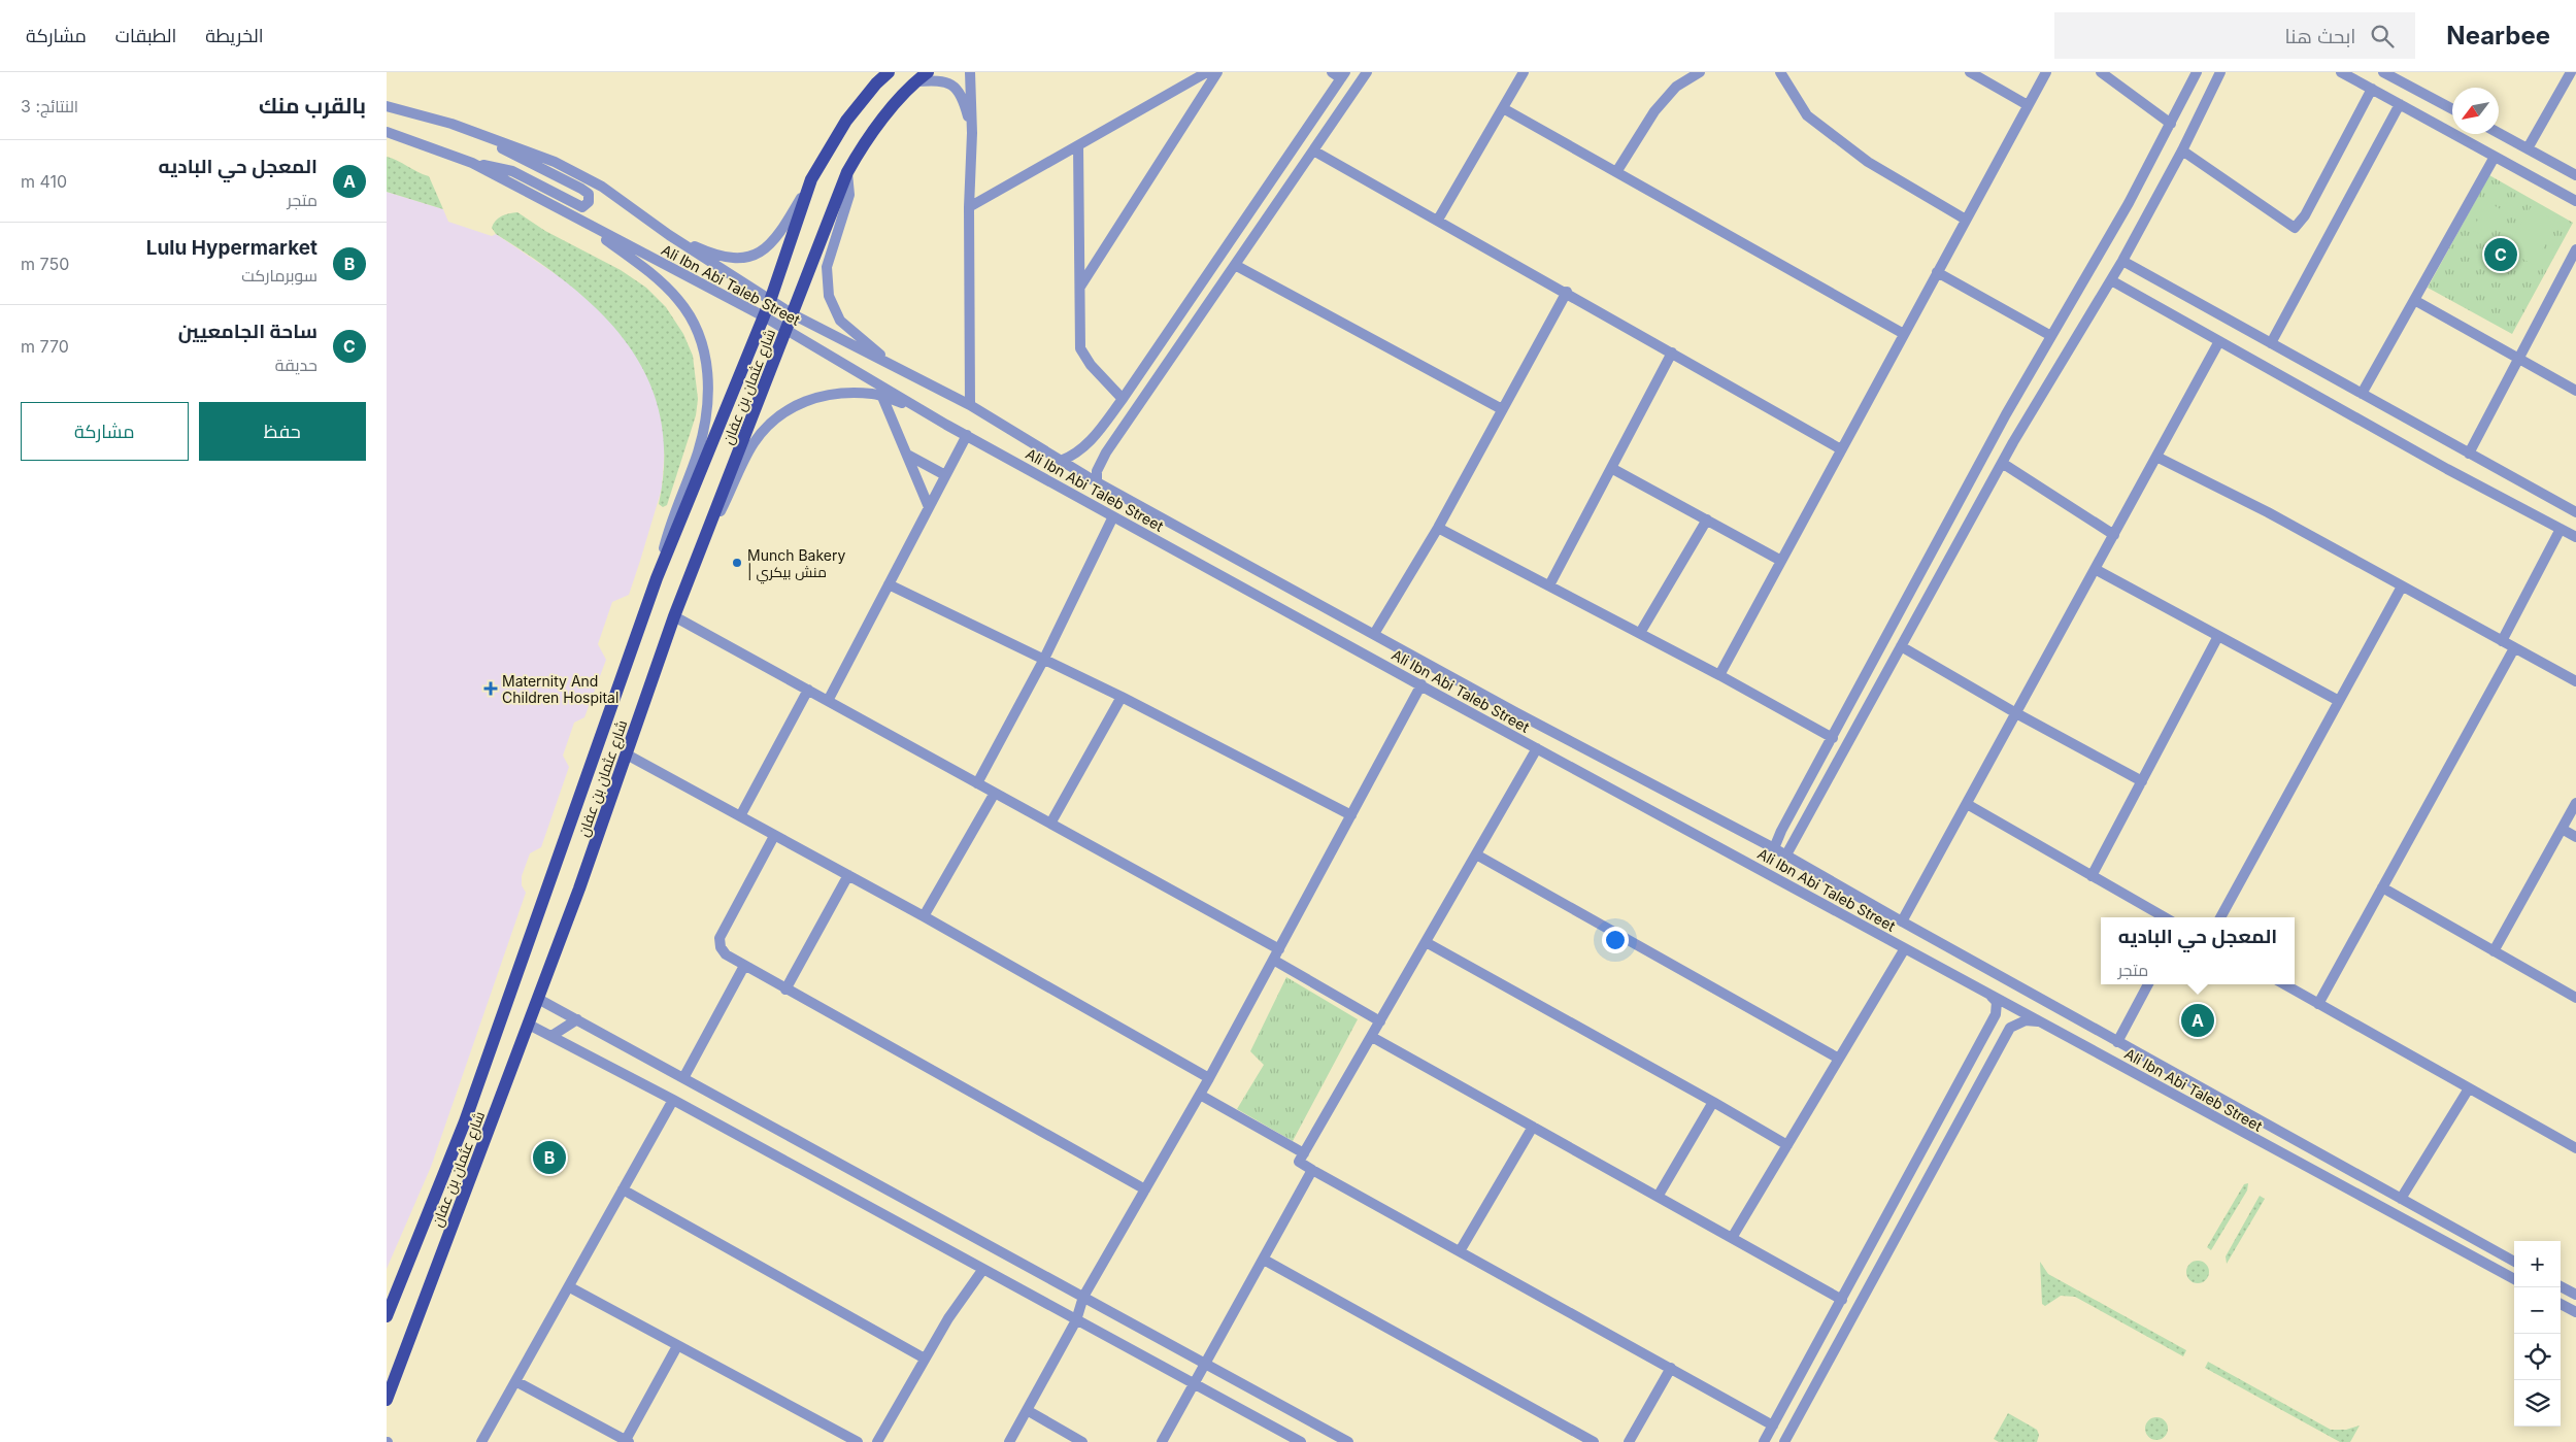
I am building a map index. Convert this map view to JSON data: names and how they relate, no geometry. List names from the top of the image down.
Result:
{
  "streets": {
    "main road": ["شارع عثمان بن عفان"],
    "street": ["Ali Ibn Abi Taleb Street"]
  },
  "crossings": [
    ["Ali Ibn Abi Taleb Street", "شارع عثمان بن عفان"]
  ],
  "places": {
    "other": ["Munch Bakery | منش بيكري"],
    "health": ["Maternity And Children Hospital"]
  },
  "north": "bottom left",
  "page": {
    "header": "Nearbee",
    "search": "ابحث هنا",
    "nav": ["الخريطة", "الطبقات", "مشاركة"],
    "heading": ["بالقرب منك", "النتائج: 3"],
    "list": [
      {
        "mark": "A",
        "name": "المعجل حي الباديه",
        "note": "متجر",
        "value": "410 m"
      },
      {
        "mark": "B",
        "name": "Lulu Hypermarket",
        "note": "سوبرماركت",
        "value": "750 m"
      },
      {
        "mark": "C",
        "name": "ساحة الجامعيين",
        "note": "حديقة",
        "value": "770 m"
      }
    ],
    "pins": ["C", "A", "B"],
    "buttons": ["حفظ", "مشاركة"],
    "popup": ["المعجل حي الباديه", "متجر"],
    "map_buttons": ["+", "−"]
  }
}
